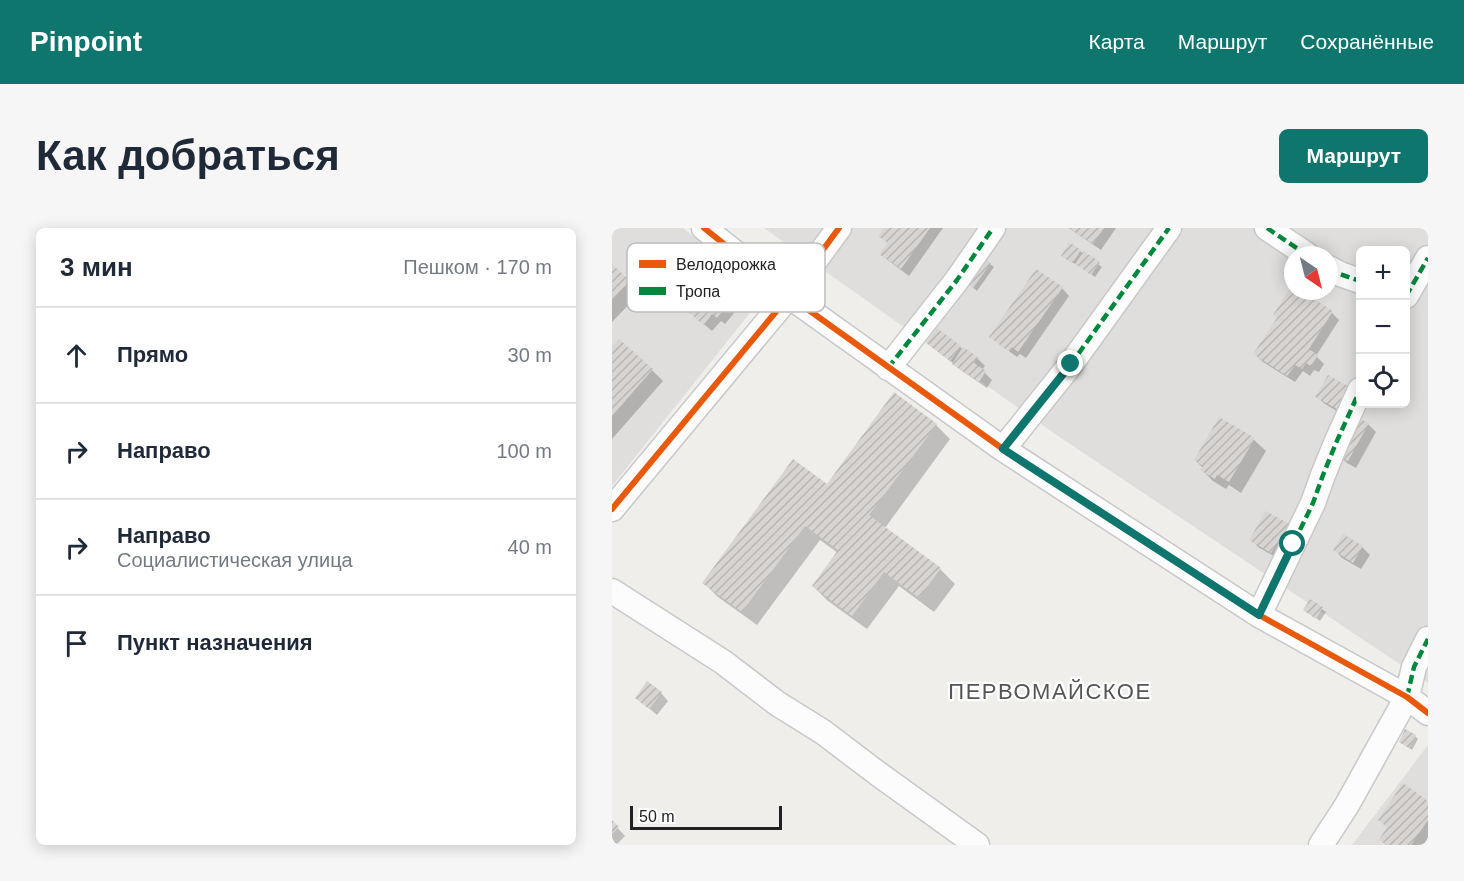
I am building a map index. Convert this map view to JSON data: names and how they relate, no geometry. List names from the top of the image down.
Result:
{
  "districts": ["ПЕРВОМАЙСКОЕ"],
  "legend": ["Велодорожка", "Тропа"],
  "scale_bar": "50 m",
  "north": "bottom right",
  "page": {
    "header": "Pinpoint",
    "nav": ["Карта", "Маршрут", "Сохранённые"],
    "buttons": "Маршрут",
    "title": "Как добраться",
    "heading": ["3 мин", "Пешком · 170 m"],
    "map_buttons": ["+", "−"],
    "list": [
      ["Прямо", "30 m"],
      ["Направо", "100 m"],
      ["Направо", "Социалистическая улица", "40 m"],
      "Пункт назначения"
    ],
    "scale": "50 m"
  }
}
